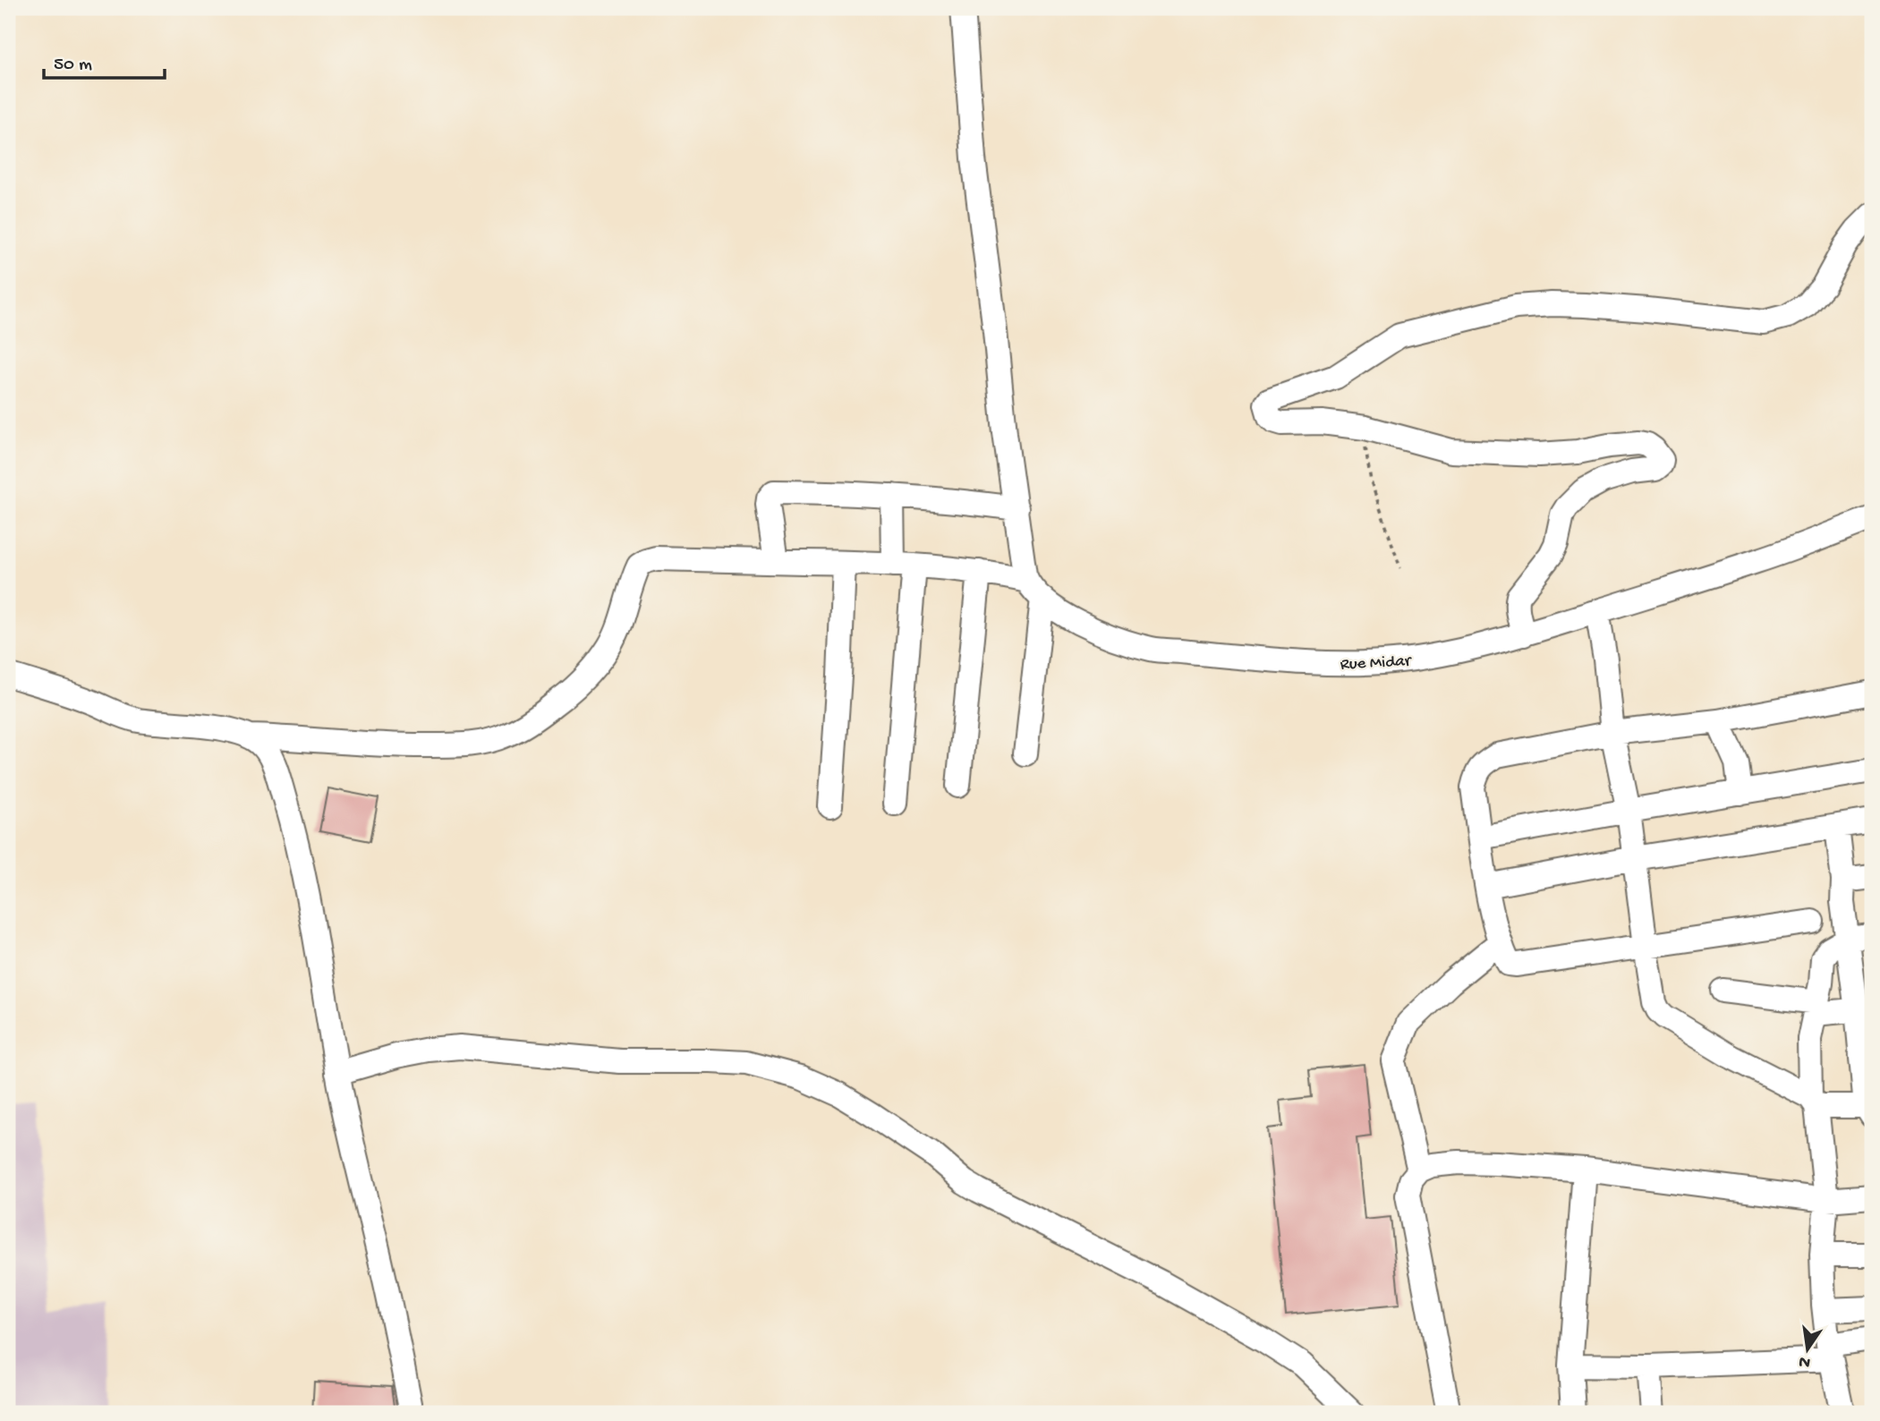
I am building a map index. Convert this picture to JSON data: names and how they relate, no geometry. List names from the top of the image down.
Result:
{
  "streets": {
    "street": ["Rue Midar"]
  },
  "scale_bar": "50 m",
  "north": "bottom"
}
